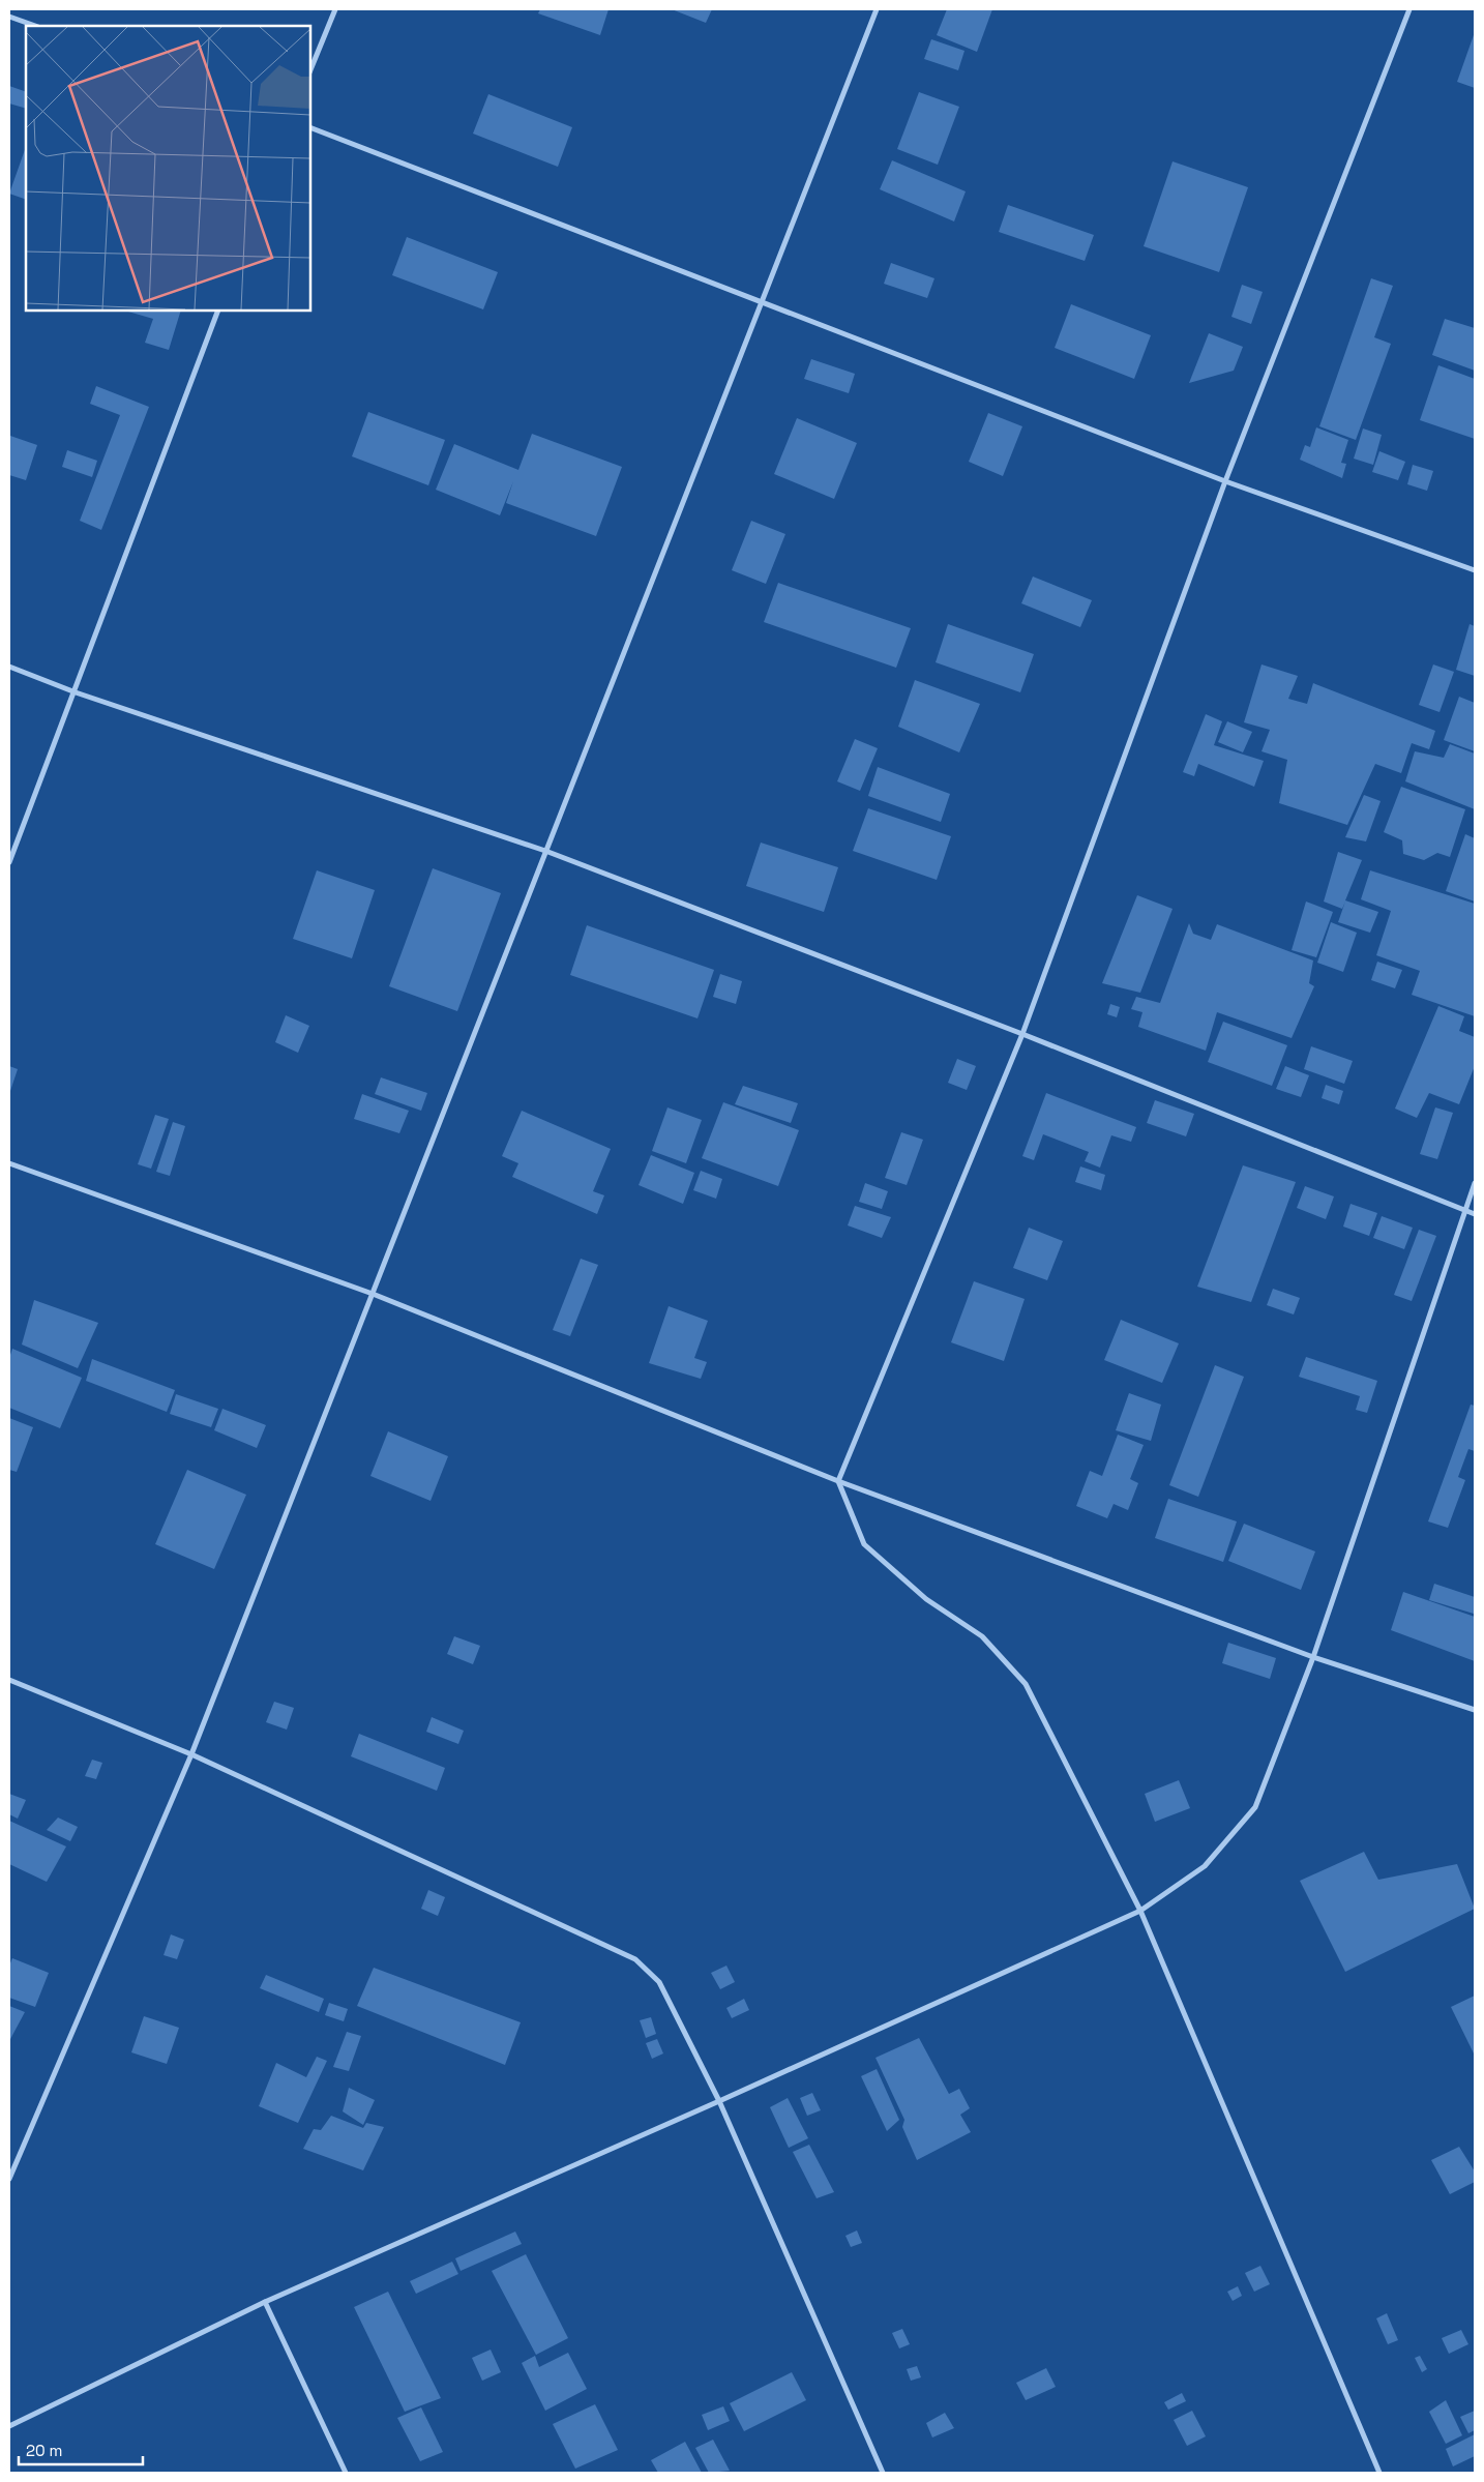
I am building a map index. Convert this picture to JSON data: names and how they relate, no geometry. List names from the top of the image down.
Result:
{
  "scale_bar": "20 m"
}
